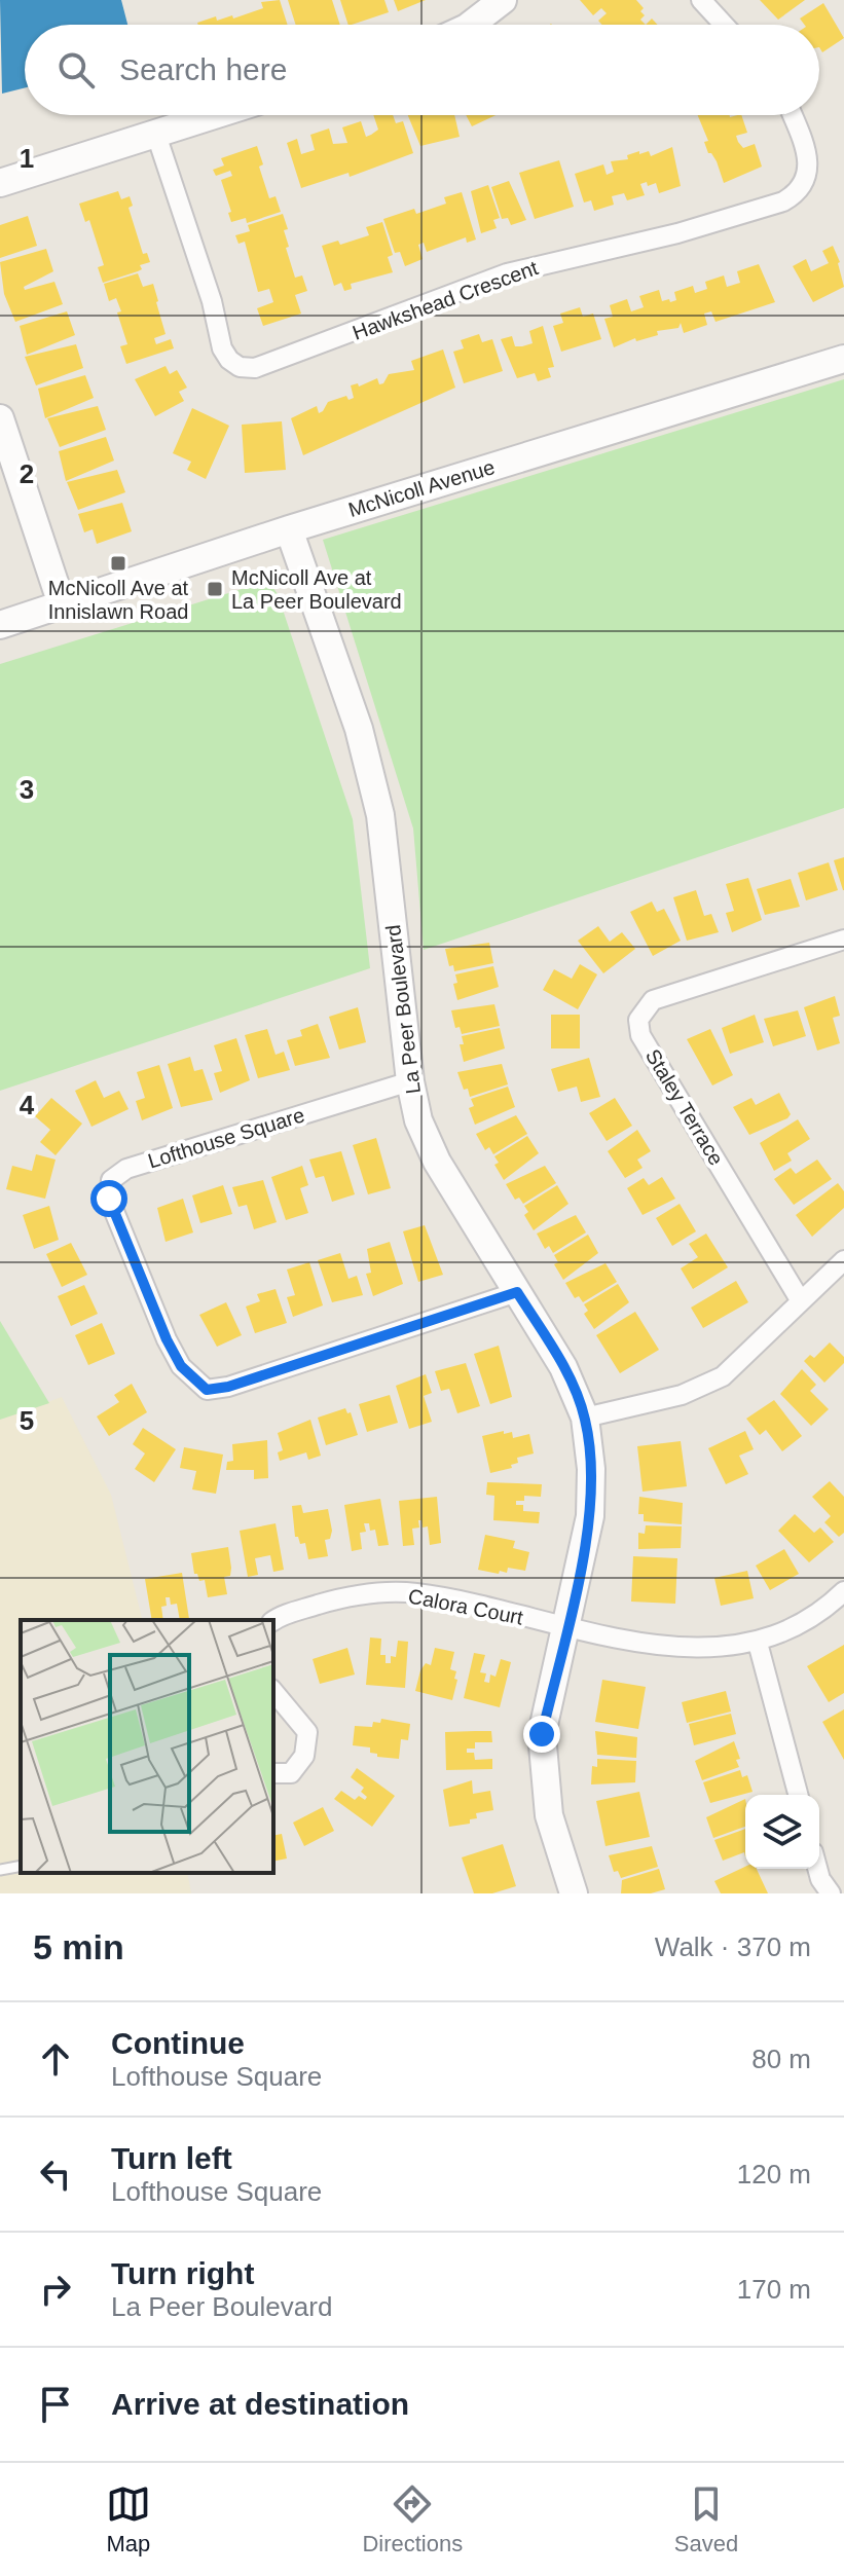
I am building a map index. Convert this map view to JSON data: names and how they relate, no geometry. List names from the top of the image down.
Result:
{
  "streets": {
    "street": [
      "Hawkshead Crescent",
      "McNicoll Avenue",
      "La Peer Boulevard",
      "Staley Terrace",
      "Lofthouse Square",
      "Calora Court"
    ]
  },
  "crossings": [
    ["McNicoll Avenue", "La Peer Boulevard"],
    ["La Peer Boulevard", "Lofthouse Square"],
    ["La Peer Boulevard", "Calora Court"]
  ],
  "places": {
    "transit": ["McNicoll Ave at Innislawn Road", "McNicoll Ave at La Peer Boulevard"]
  },
  "page": {
    "search": "Search here",
    "heading": ["5 min", "Walk · 370 m"],
    "list": [
      ["Continue", "Lofthouse Square", "80 m"],
      ["Turn left", "Lofthouse Square", "120 m"],
      ["Turn right", "La Peer Boulevard", "170 m"],
      "Arrive at destination"
    ],
    "nav": ["Map", "Directions", "Saved"]
  },
  "grid": {
    "rows": [
      "1",
      "2",
      "3",
      "4",
      "5"
    ]
  }
}
